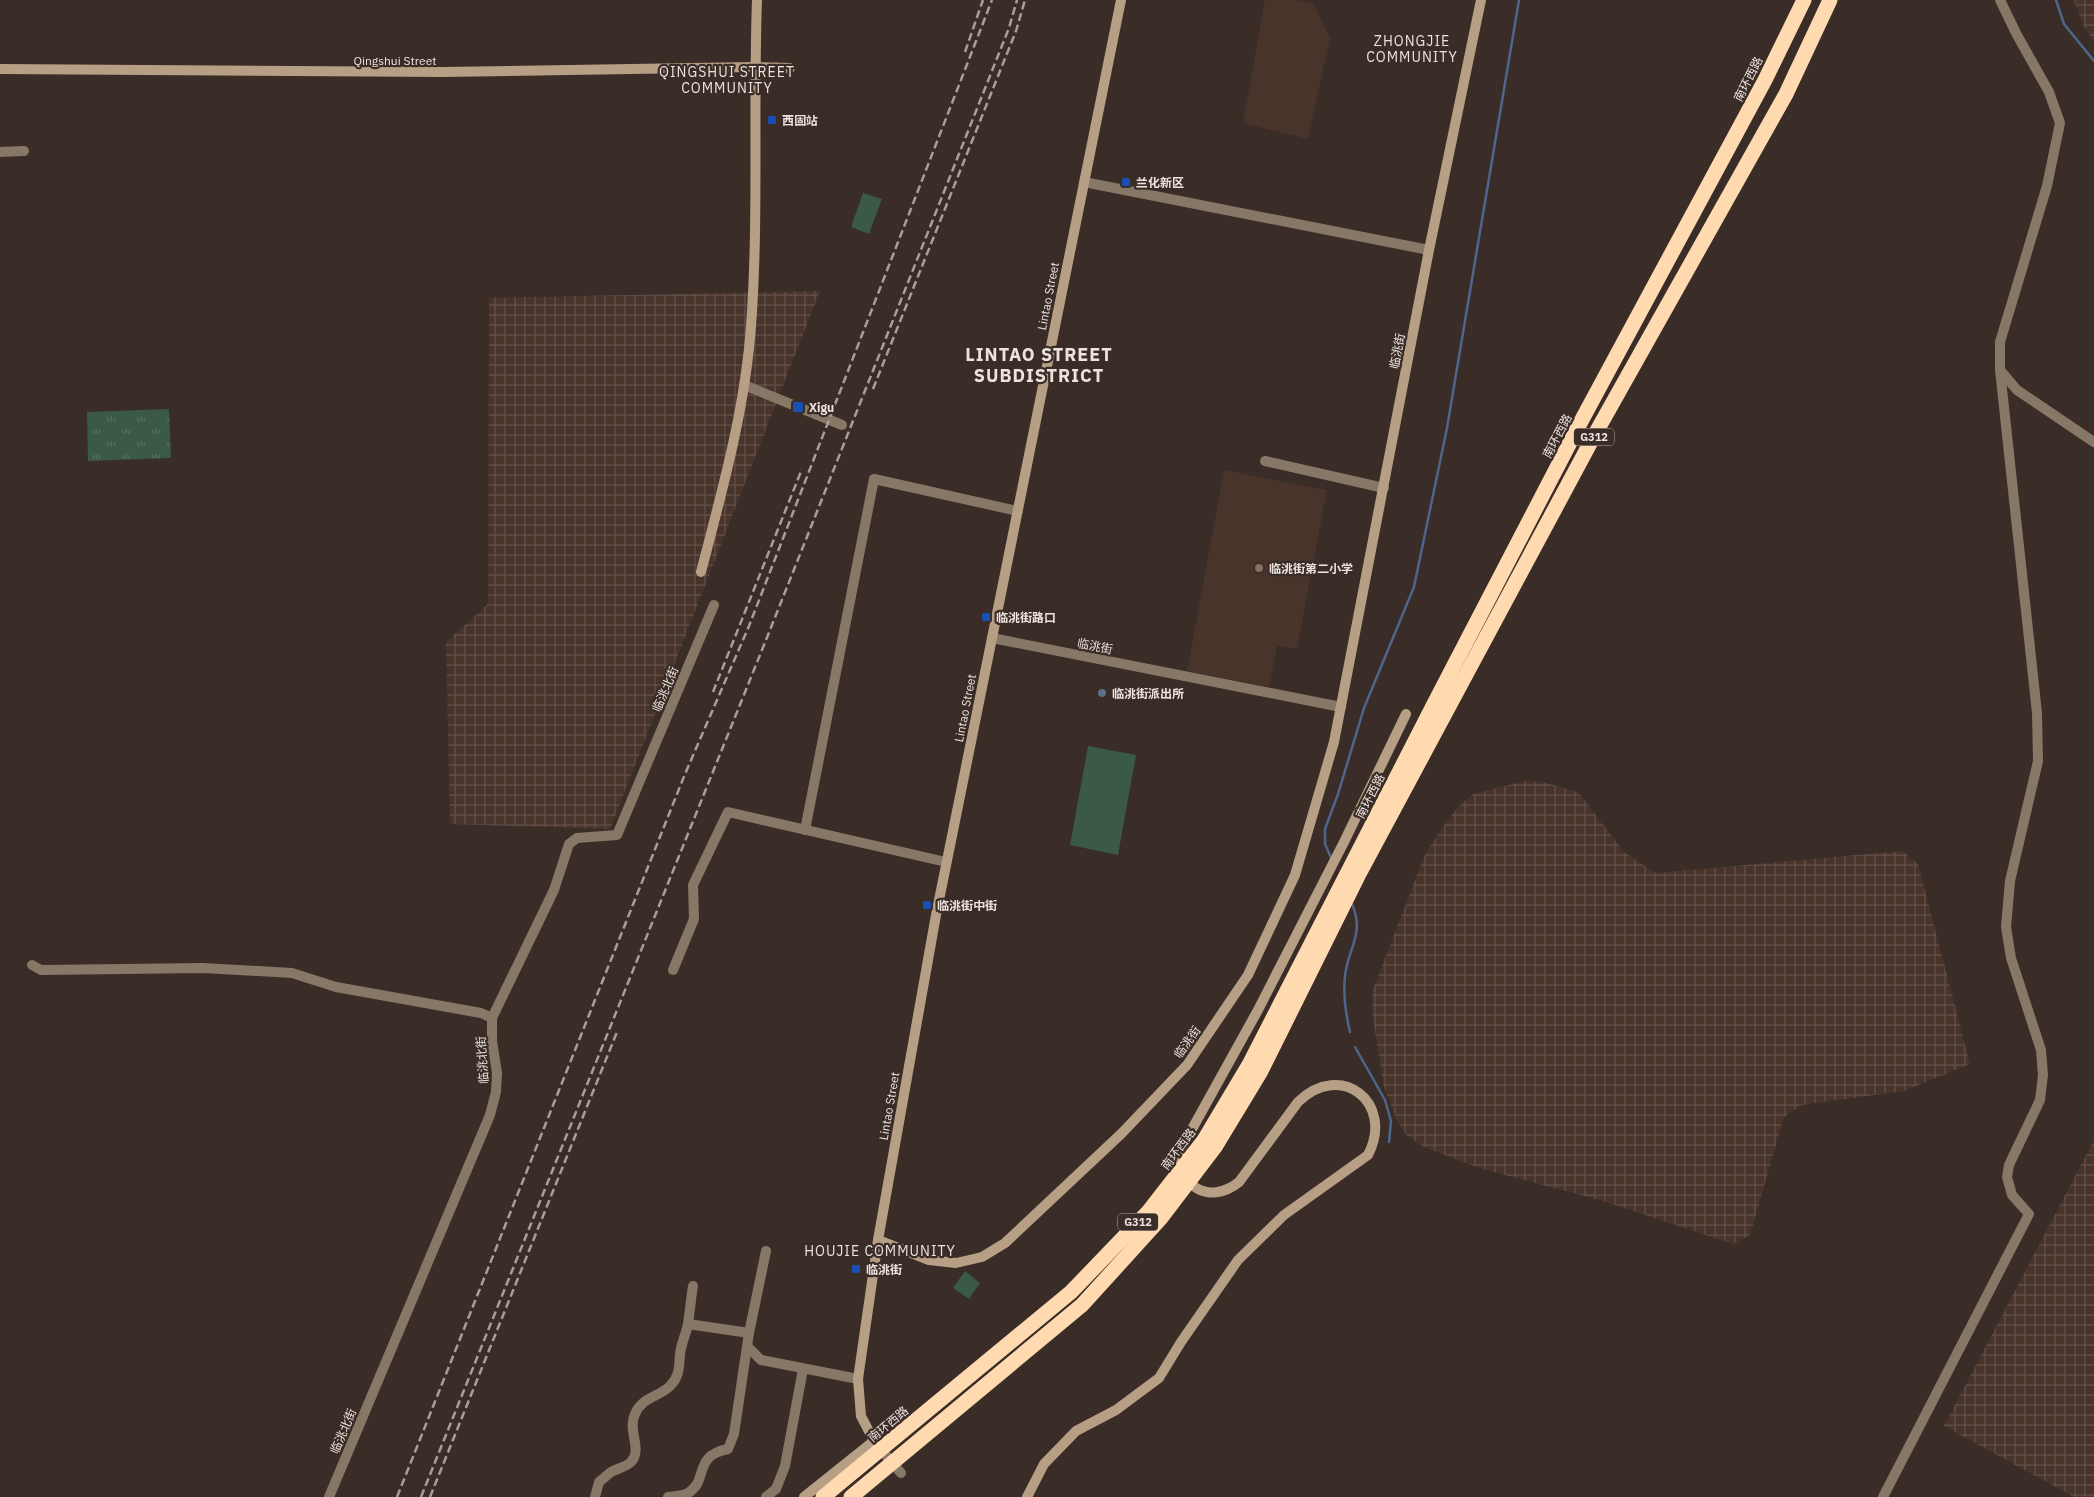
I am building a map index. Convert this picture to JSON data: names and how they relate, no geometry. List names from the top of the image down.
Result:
{
  "streets": {
    "highway": ["南环西路", "G312"],
    "street": [
      "Qingshui Street",
      "Lintao Street",
      "临洮街",
      "临洮北街"
    ]
  },
  "crossings": [
    ["Lintao Street", "临洮街"]
  ],
  "districts": [
    "ZHONGJIE COMMUNITY",
    "QINGSHUI STREET COMMUNITY",
    "LINTAO STREET SUBDISTRICT",
    "HOUJIE COMMUNITY"
  ],
  "places": {
    "transit": [
      "西固站",
      "兰化新区",
      "Xigu",
      "临洮街路口",
      "临洮街中街",
      "临洮街"
    ],
    "other": ["临洮街第二小学", "临洮街派出所"]
  }
}
